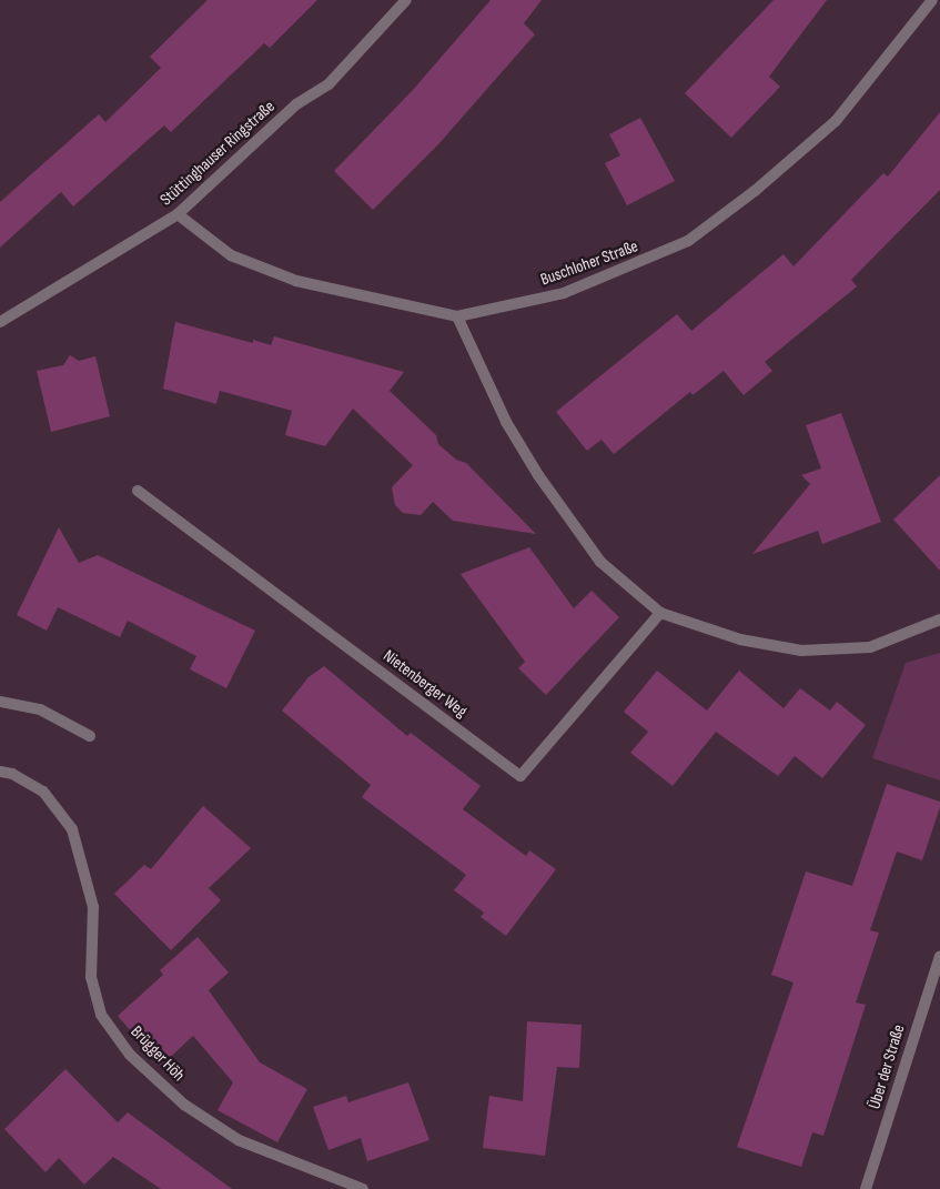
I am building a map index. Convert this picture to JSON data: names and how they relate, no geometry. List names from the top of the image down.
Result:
{
  "streets": {
    "street": [
      "Stüttinghauser Ringstraße",
      "Buschloher Straße",
      "Nietenberger Weg",
      "Brügger Höh",
      "Über der Straße"
    ]
  },
  "crossings": [
    ["Stüttinghauser Ringstraße", "Buschloher Straße"]
  ]
}
